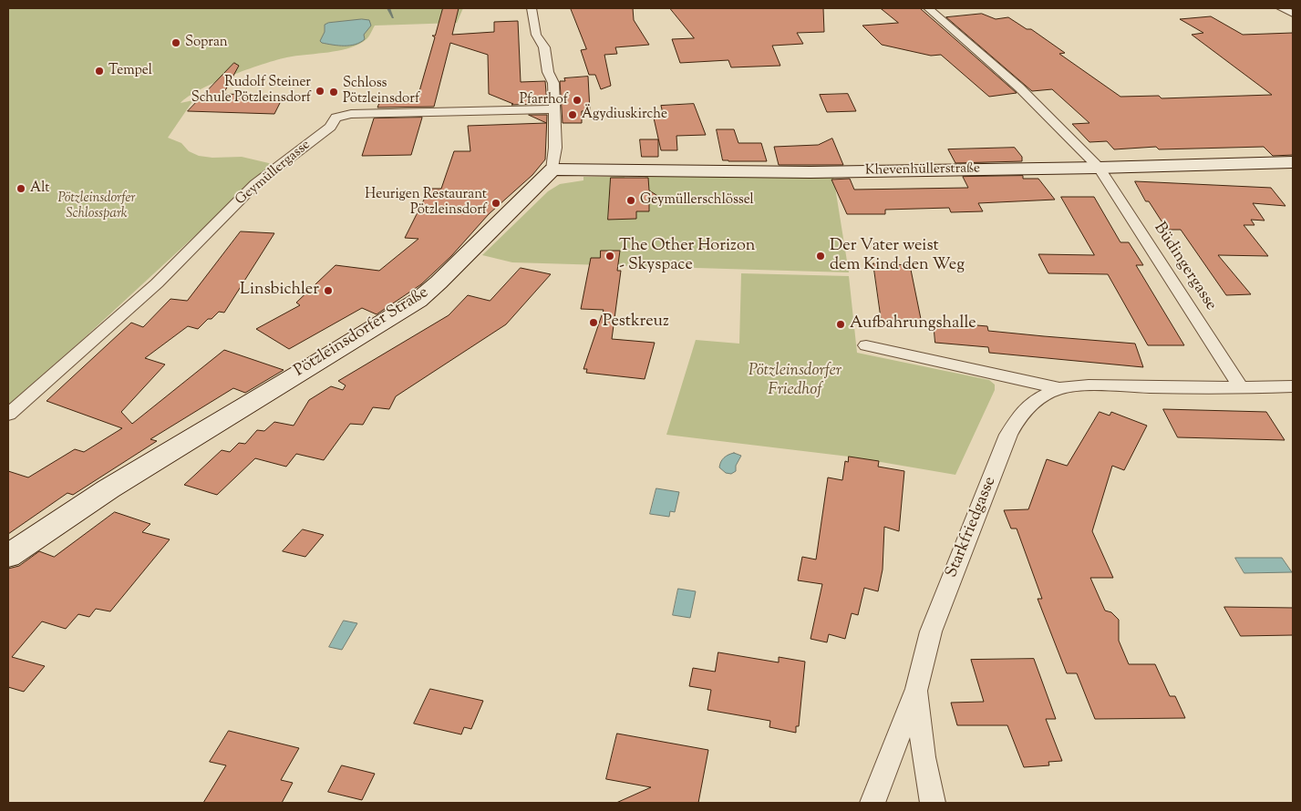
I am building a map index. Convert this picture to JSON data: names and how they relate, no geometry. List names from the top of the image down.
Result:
{
  "streets": {
    "street": [
      "Khevenhüllerstraße",
      "Geymüllergasse",
      "Büdingergasse",
      "Pötzleinsdorfer Straße",
      "Starkfriedgasse"
    ]
  },
  "crossings": [
    ["Khevenhüllerstraße", "Büdingergasse"],
    ["Khevenhüllerstraße", "Pötzleinsdorfer Straße"],
    ["Büdingergasse", "Starkfriedgasse"]
  ],
  "parks": ["Pötzleinsdorfer Schlosspark", "Pötzleinsdorfer Friedhof"],
  "places": [
    "Sopran",
    "Tempel",
    "Rudolf Steiner Schule Pötzleinsdorf",
    "Schloss Pötzleinsdorf",
    "Pfarrhof",
    "Ägydiuskirche",
    "Alt",
    "Geymüllerschlössel",
    "Heurigen Restaurant Pötzleinsdorf",
    "The Other Horizon - Skyspace",
    "Der Vater weist dem Kind den Weg",
    "Linsbichler",
    "Pestkreuz",
    "Aufbahrungshalle"
  ]
}
